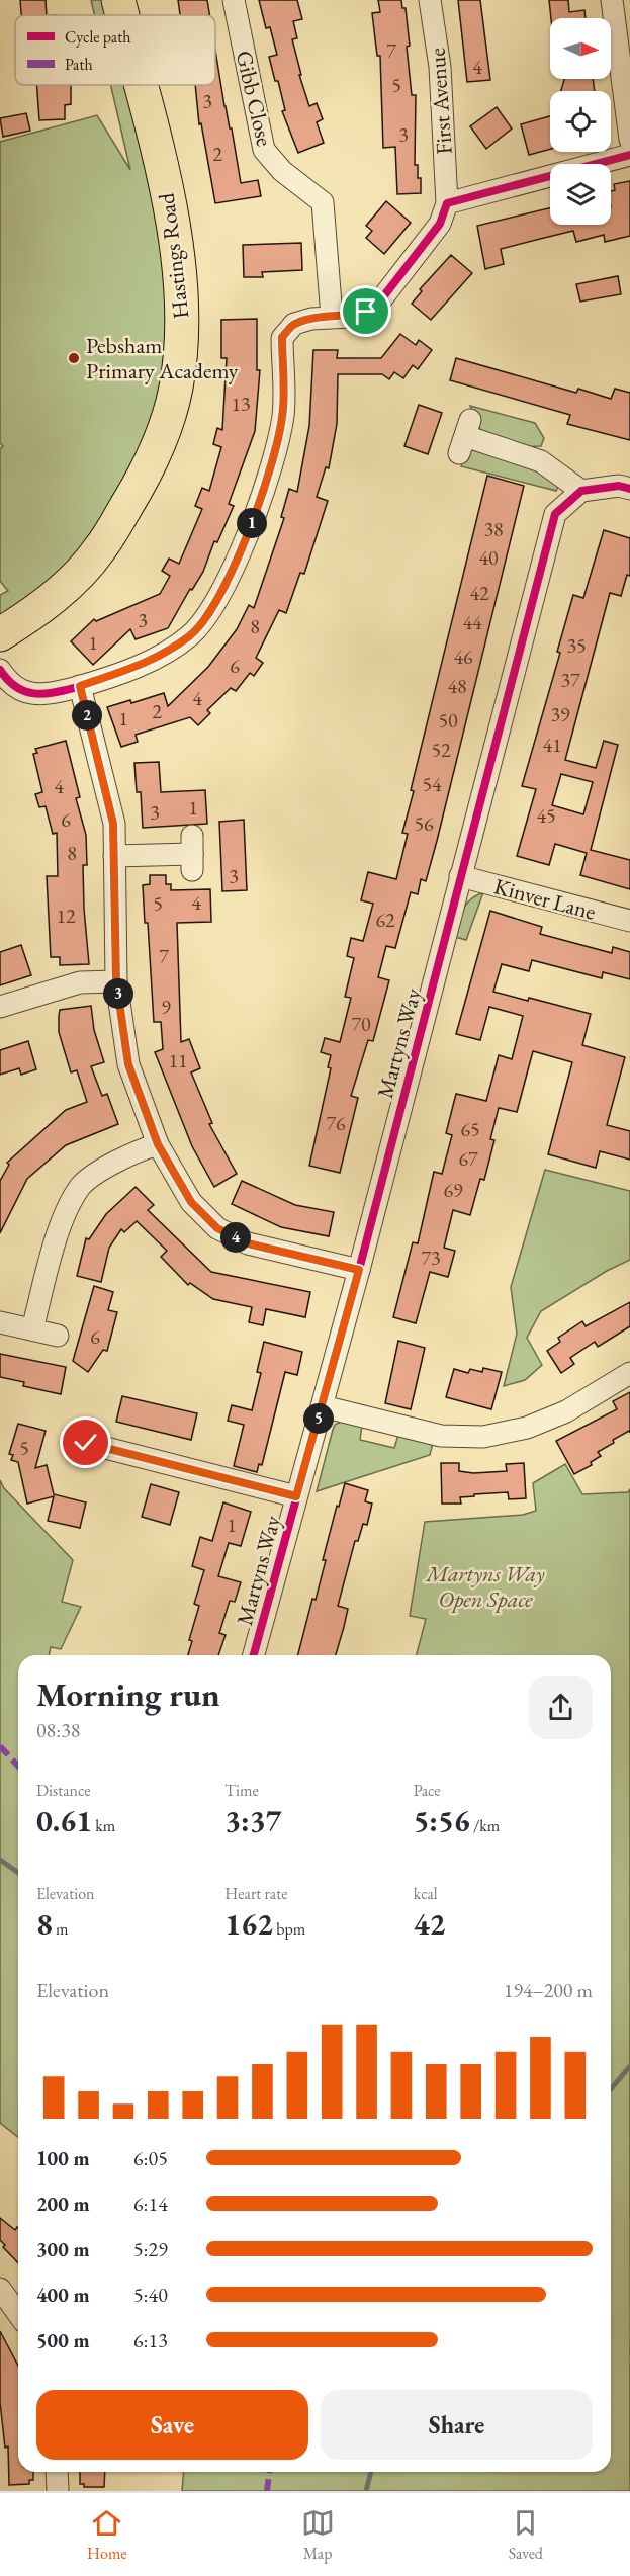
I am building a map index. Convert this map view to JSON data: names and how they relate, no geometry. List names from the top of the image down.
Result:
{
  "streets": {
    "main road": ["Hastings Road"],
    "street": [
      "Gibb Close",
      "First Avenue",
      "Kinver Lane",
      "Martyns Way"
    ]
  },
  "crossings": [
    ["Kinver Lane", "Martyns Way"]
  ],
  "parks": ["Martyns Way Open Space"],
  "places": ["Pebsham Primary Academy"],
  "house_numbers": [
    "7",
    "4",
    "5",
    "3",
    "3",
    "2",
    "13",
    "38",
    "40",
    "42",
    "3",
    "44",
    "8",
    "1",
    "35",
    "46",
    "6",
    "37",
    "48",
    "4",
    "2",
    "39",
    "1",
    "50",
    "41",
    "52",
    "54",
    "4",
    "1",
    "3",
    "45",
    "6",
    "56",
    "8",
    "3",
    "4",
    "5",
    "12",
    "62",
    "7",
    "9",
    "70",
    "11",
    "76",
    "65",
    "67",
    "69",
    "73",
    "6",
    "5",
    "1"
  ],
  "legend": ["Cycle path", "Path"],
  "north": "right",
  "page": {
    "pins": [
      "1",
      "2",
      "3",
      "4",
      "5"
    ],
    "heading": ["Morning run", "08:38"],
    "stats": [
      ["Distance", "0.61 km"],
      ["Time", "3:37"],
      ["Pace", "5:56 /km"],
      ["Elevation", "8 m"],
      ["Heart rate", "162 bpm"],
      ["kcal", "42"]
    ],
    "chart": ["Elevation", "194–200 m"],
    "list": [
      {
        "name": "100 m",
        "note": "6:05"
      },
      {
        "name": "200 m",
        "note": "6:14"
      },
      {
        "name": "300 m",
        "note": "5:29"
      },
      {
        "name": "400 m",
        "note": "5:40"
      },
      {
        "name": "500 m",
        "note": "6:13"
      }
    ],
    "buttons": ["Save", "Share"],
    "tabs": ["Home", "Map", "Saved"]
  }
}
